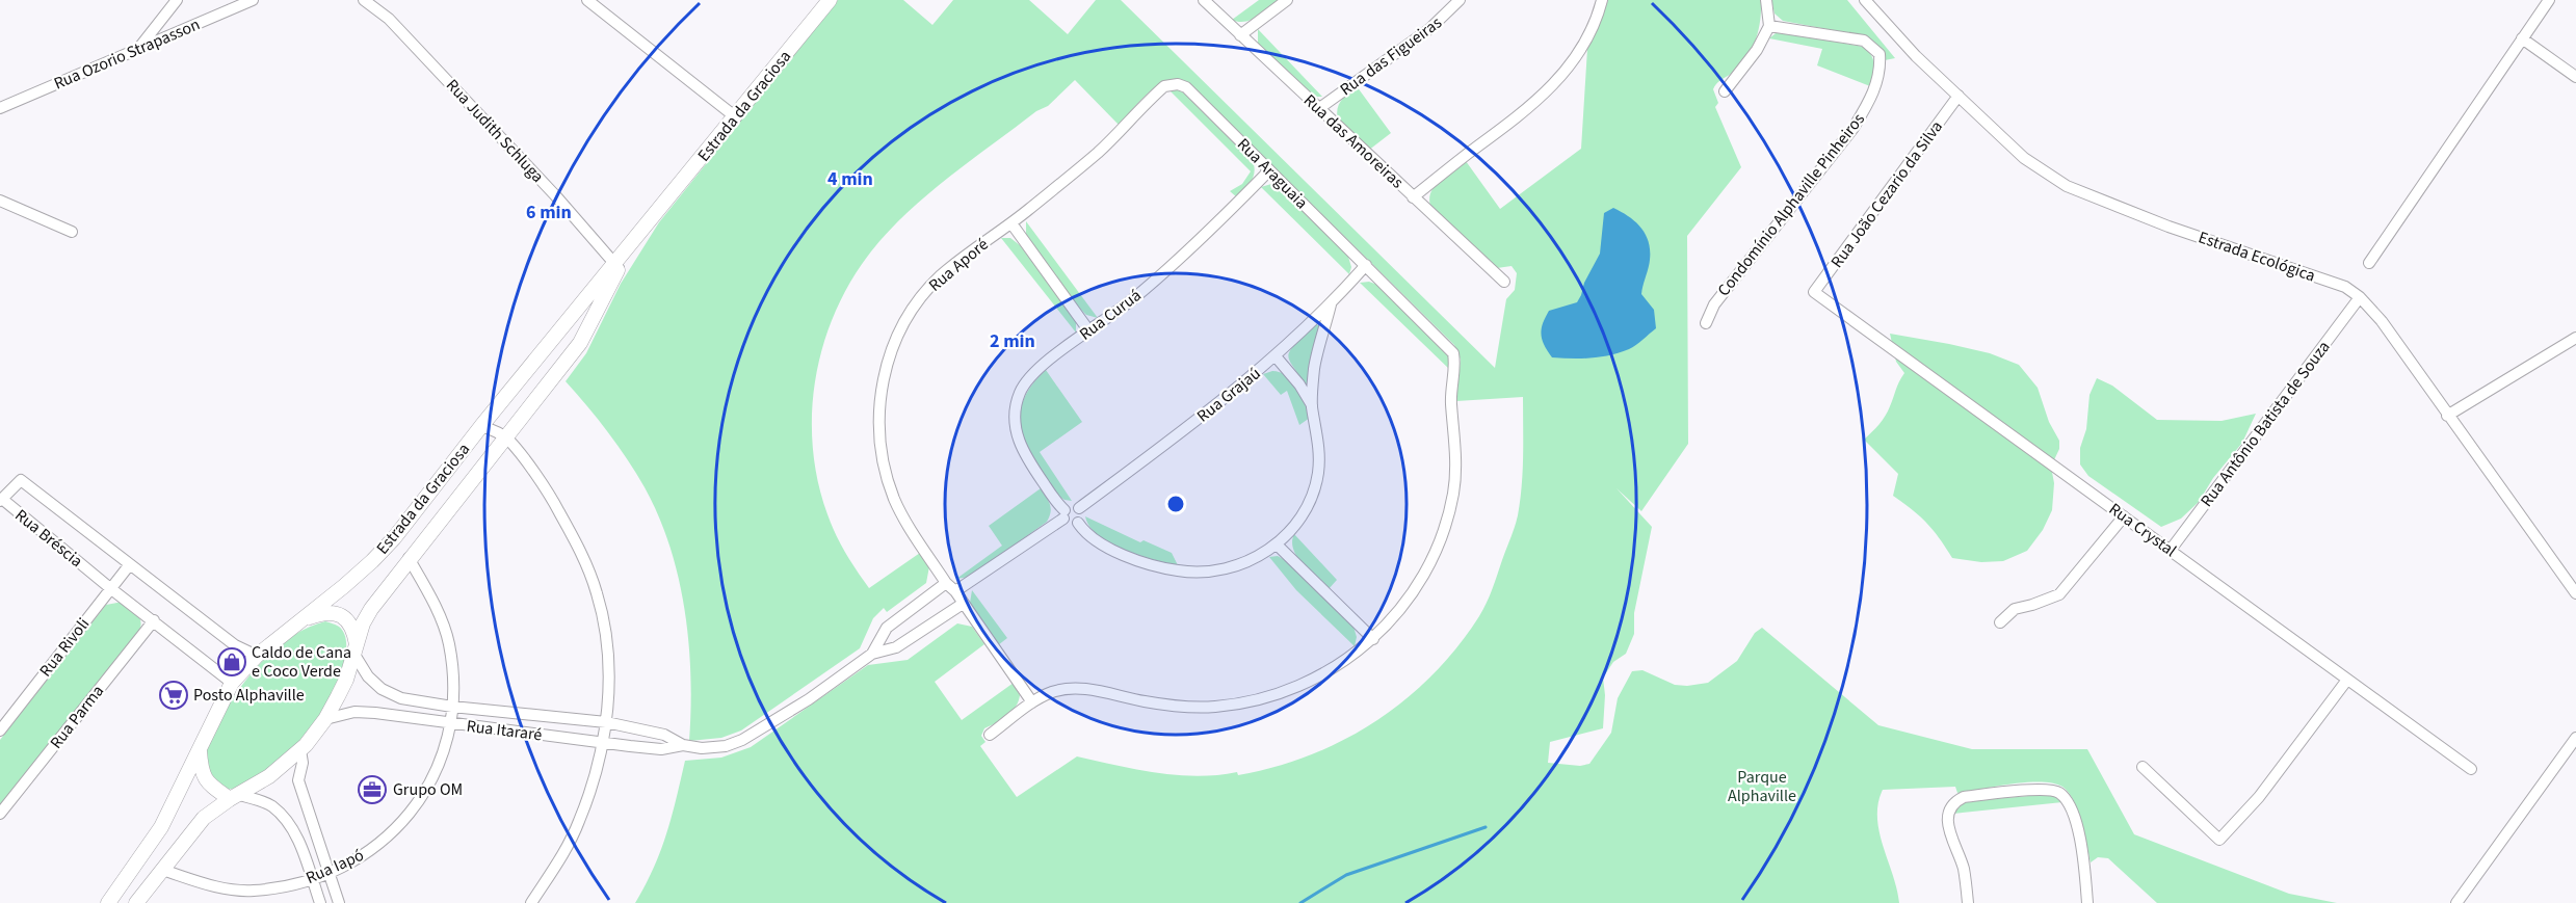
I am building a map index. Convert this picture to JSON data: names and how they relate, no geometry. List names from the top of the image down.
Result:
{
  "streets": {
    "main road": ["Estrada da Graciosa"],
    "street": [
      "Rua Ozorio Strapasson",
      "Rua das Figueiras",
      "Rua Judith Schluga",
      "Rua das Amoreiras",
      "Rua Araguaia",
      "Rua João Cezario da Silva",
      "Condomínio Alphaville Pinheiros",
      "Estrada Ecológica",
      "Rua Aporé",
      "Rua Curuá",
      "Rua Grajaú",
      "Rua Antônio Batista de Souza",
      "Rua Crystal",
      "Rua Bréscia",
      "Rua Rivoli",
      "Rua Parma",
      "Rua Itararé",
      "Rua Iapó"
    ]
  },
  "crossings": [
    ["Rua das Figueiras", "Rua das Amoreiras"],
    ["Estrada da Graciosa", "Rua Judith Schluga"],
    ["Estrada da Graciosa", "Rua Bréscia"],
    ["Estrada da Graciosa", "Rua Itararé"],
    ["Estrada da Graciosa", "Rua Iapó"],
    ["Rua Araguaia", "Rua Aporé"],
    ["Rua Araguaia", "Rua Curuá"],
    ["Rua Araguaia", "Rua Grajaú"],
    ["Rua João Cezario da Silva", "Estrada Ecológica"],
    ["Rua João Cezario da Silva", "Rua Crystal"],
    ["Estrada Ecológica", "Rua Antônio Batista de Souza"],
    ["Rua Curuá", "Rua Grajaú"],
    ["Rua Antônio Batista de Souza", "Rua Crystal"],
    ["Rua Bréscia", "Rua Rivoli"],
    ["Rua Bréscia", "Rua Parma"],
    ["Rua Itararé", "Rua Iapó"]
  ],
  "parks": ["Parque Alphaville"],
  "places": {
    "shop": ["Caldo de Cana e Coco Verde"],
    "supermarket": ["Posto Alphaville"],
    "office": ["Grupo OM"]
  },
  "rings": ["4 min", "6 min", "2 min"]
}
